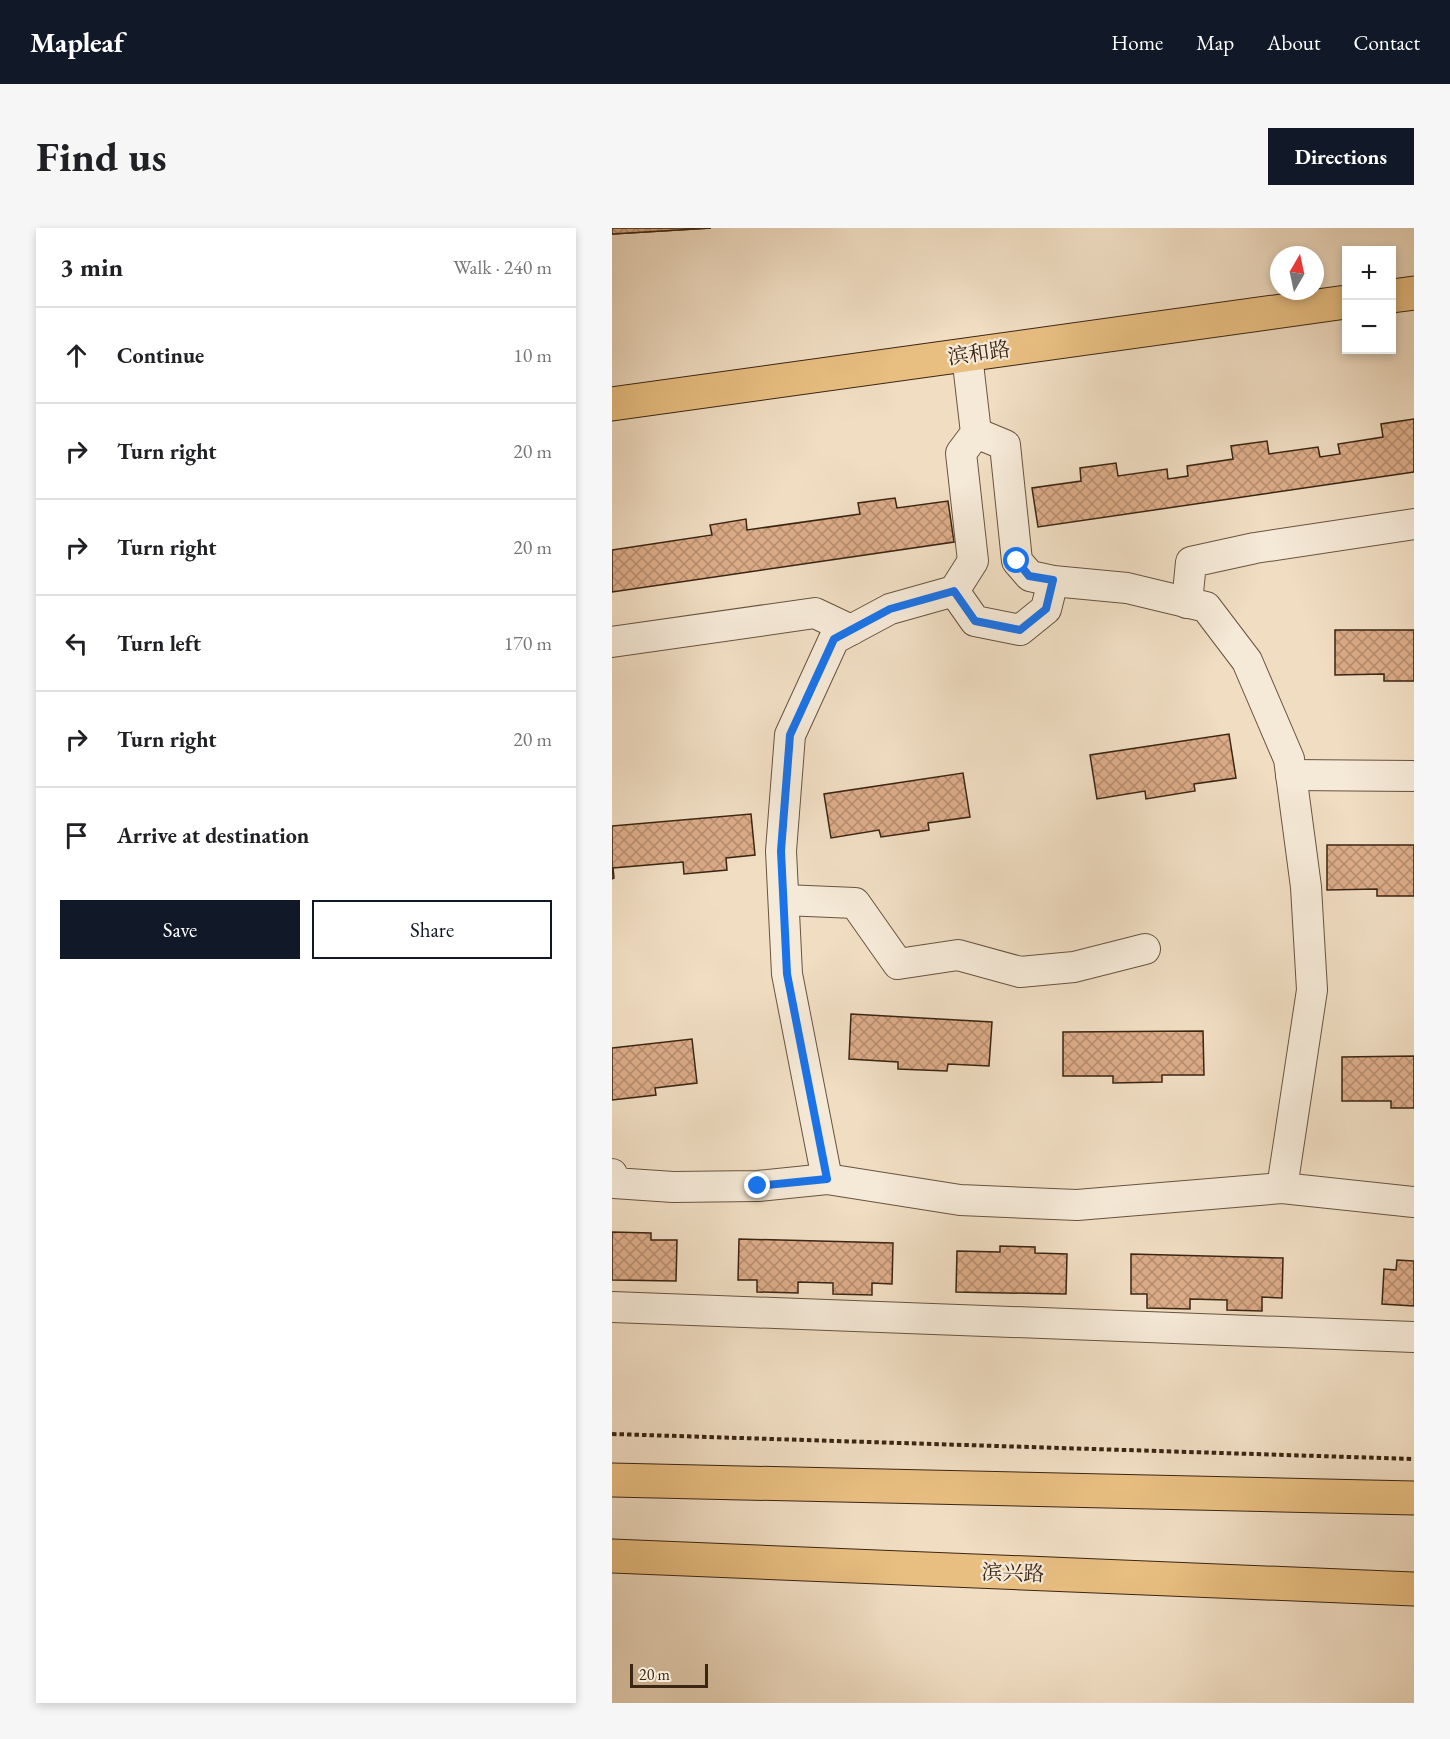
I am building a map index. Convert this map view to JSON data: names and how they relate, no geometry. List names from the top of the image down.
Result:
{
  "streets": {
    "main road": ["滨和路", "滨兴路"]
  },
  "scale_bar": "20 m",
  "north": "top",
  "page": {
    "header": "Mapleaf",
    "nav": [
      "Home",
      "Map",
      "About",
      "Contact"
    ],
    "buttons": [
      "Directions",
      ["Save", "Share"]
    ],
    "title": "Find us",
    "heading": ["3 min", "Walk · 240 m"],
    "map_buttons": ["+", "−"],
    "list": [
      ["Continue", "10 m"],
      ["Turn right", "20 m"],
      ["Turn right", "20 m"],
      ["Turn left", "170 m"],
      ["Turn right", "20 m"],
      "Arrive at destination"
    ],
    "scale": "20 m"
  }
}
